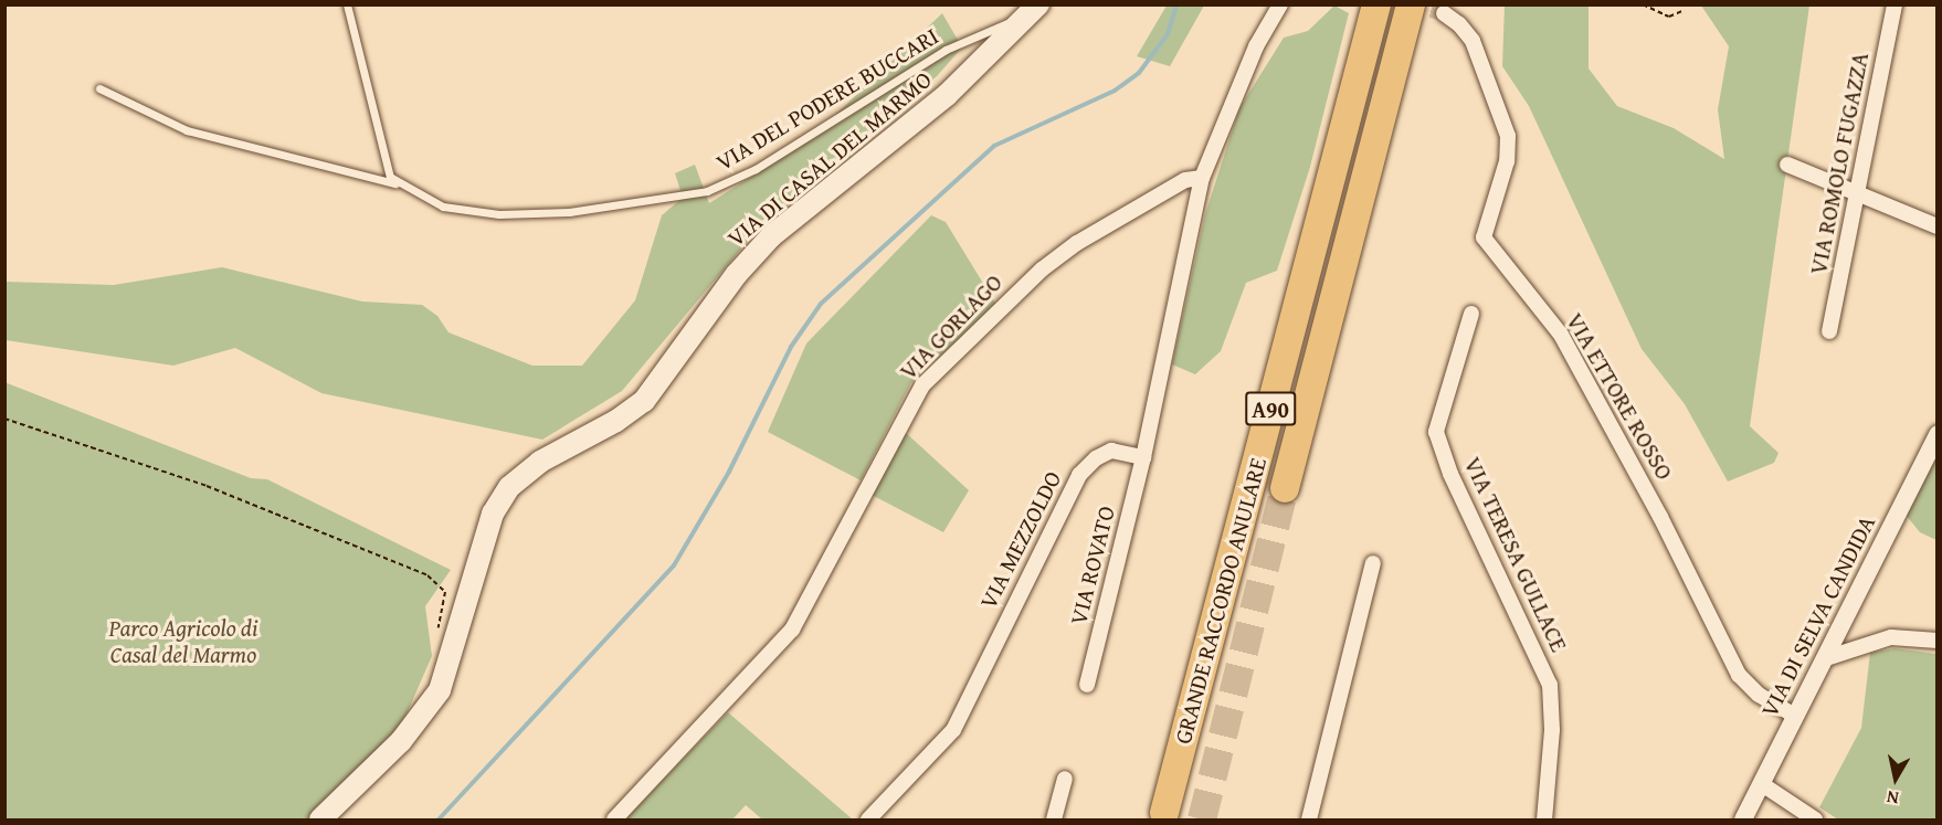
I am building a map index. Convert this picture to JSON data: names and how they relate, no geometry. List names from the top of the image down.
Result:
{
  "streets": {
    "highway": ["A90", "GRANDE RACCORDO ANULARE"],
    "main road": ["VIA DI CASAL DEL MARMO"],
    "street": [
      "VIA ROMOLO FUGAZZA",
      "VIA GORLAGO",
      "VIA ETTORE ROSSO",
      "VIA MEZZOLDO",
      "VIA TERESA GULLACE",
      "VIA ROVATO",
      "VIA DI SELVA CANDIDA"
    ],
    "lane": ["VIA DEL PODERE BUCCARI"]
  },
  "crossings": [
    ["VIA DEL PODERE BUCCARI", "VIA DI CASAL DEL MARMO"],
    ["VIA ETTORE ROSSO", "VIA DI SELVA CANDIDA"],
    ["VIA MEZZOLDO", "VIA ROVATO"]
  ],
  "parks": ["Parco Agricolo di Casal del Marmo"],
  "north": "bottom"
}
